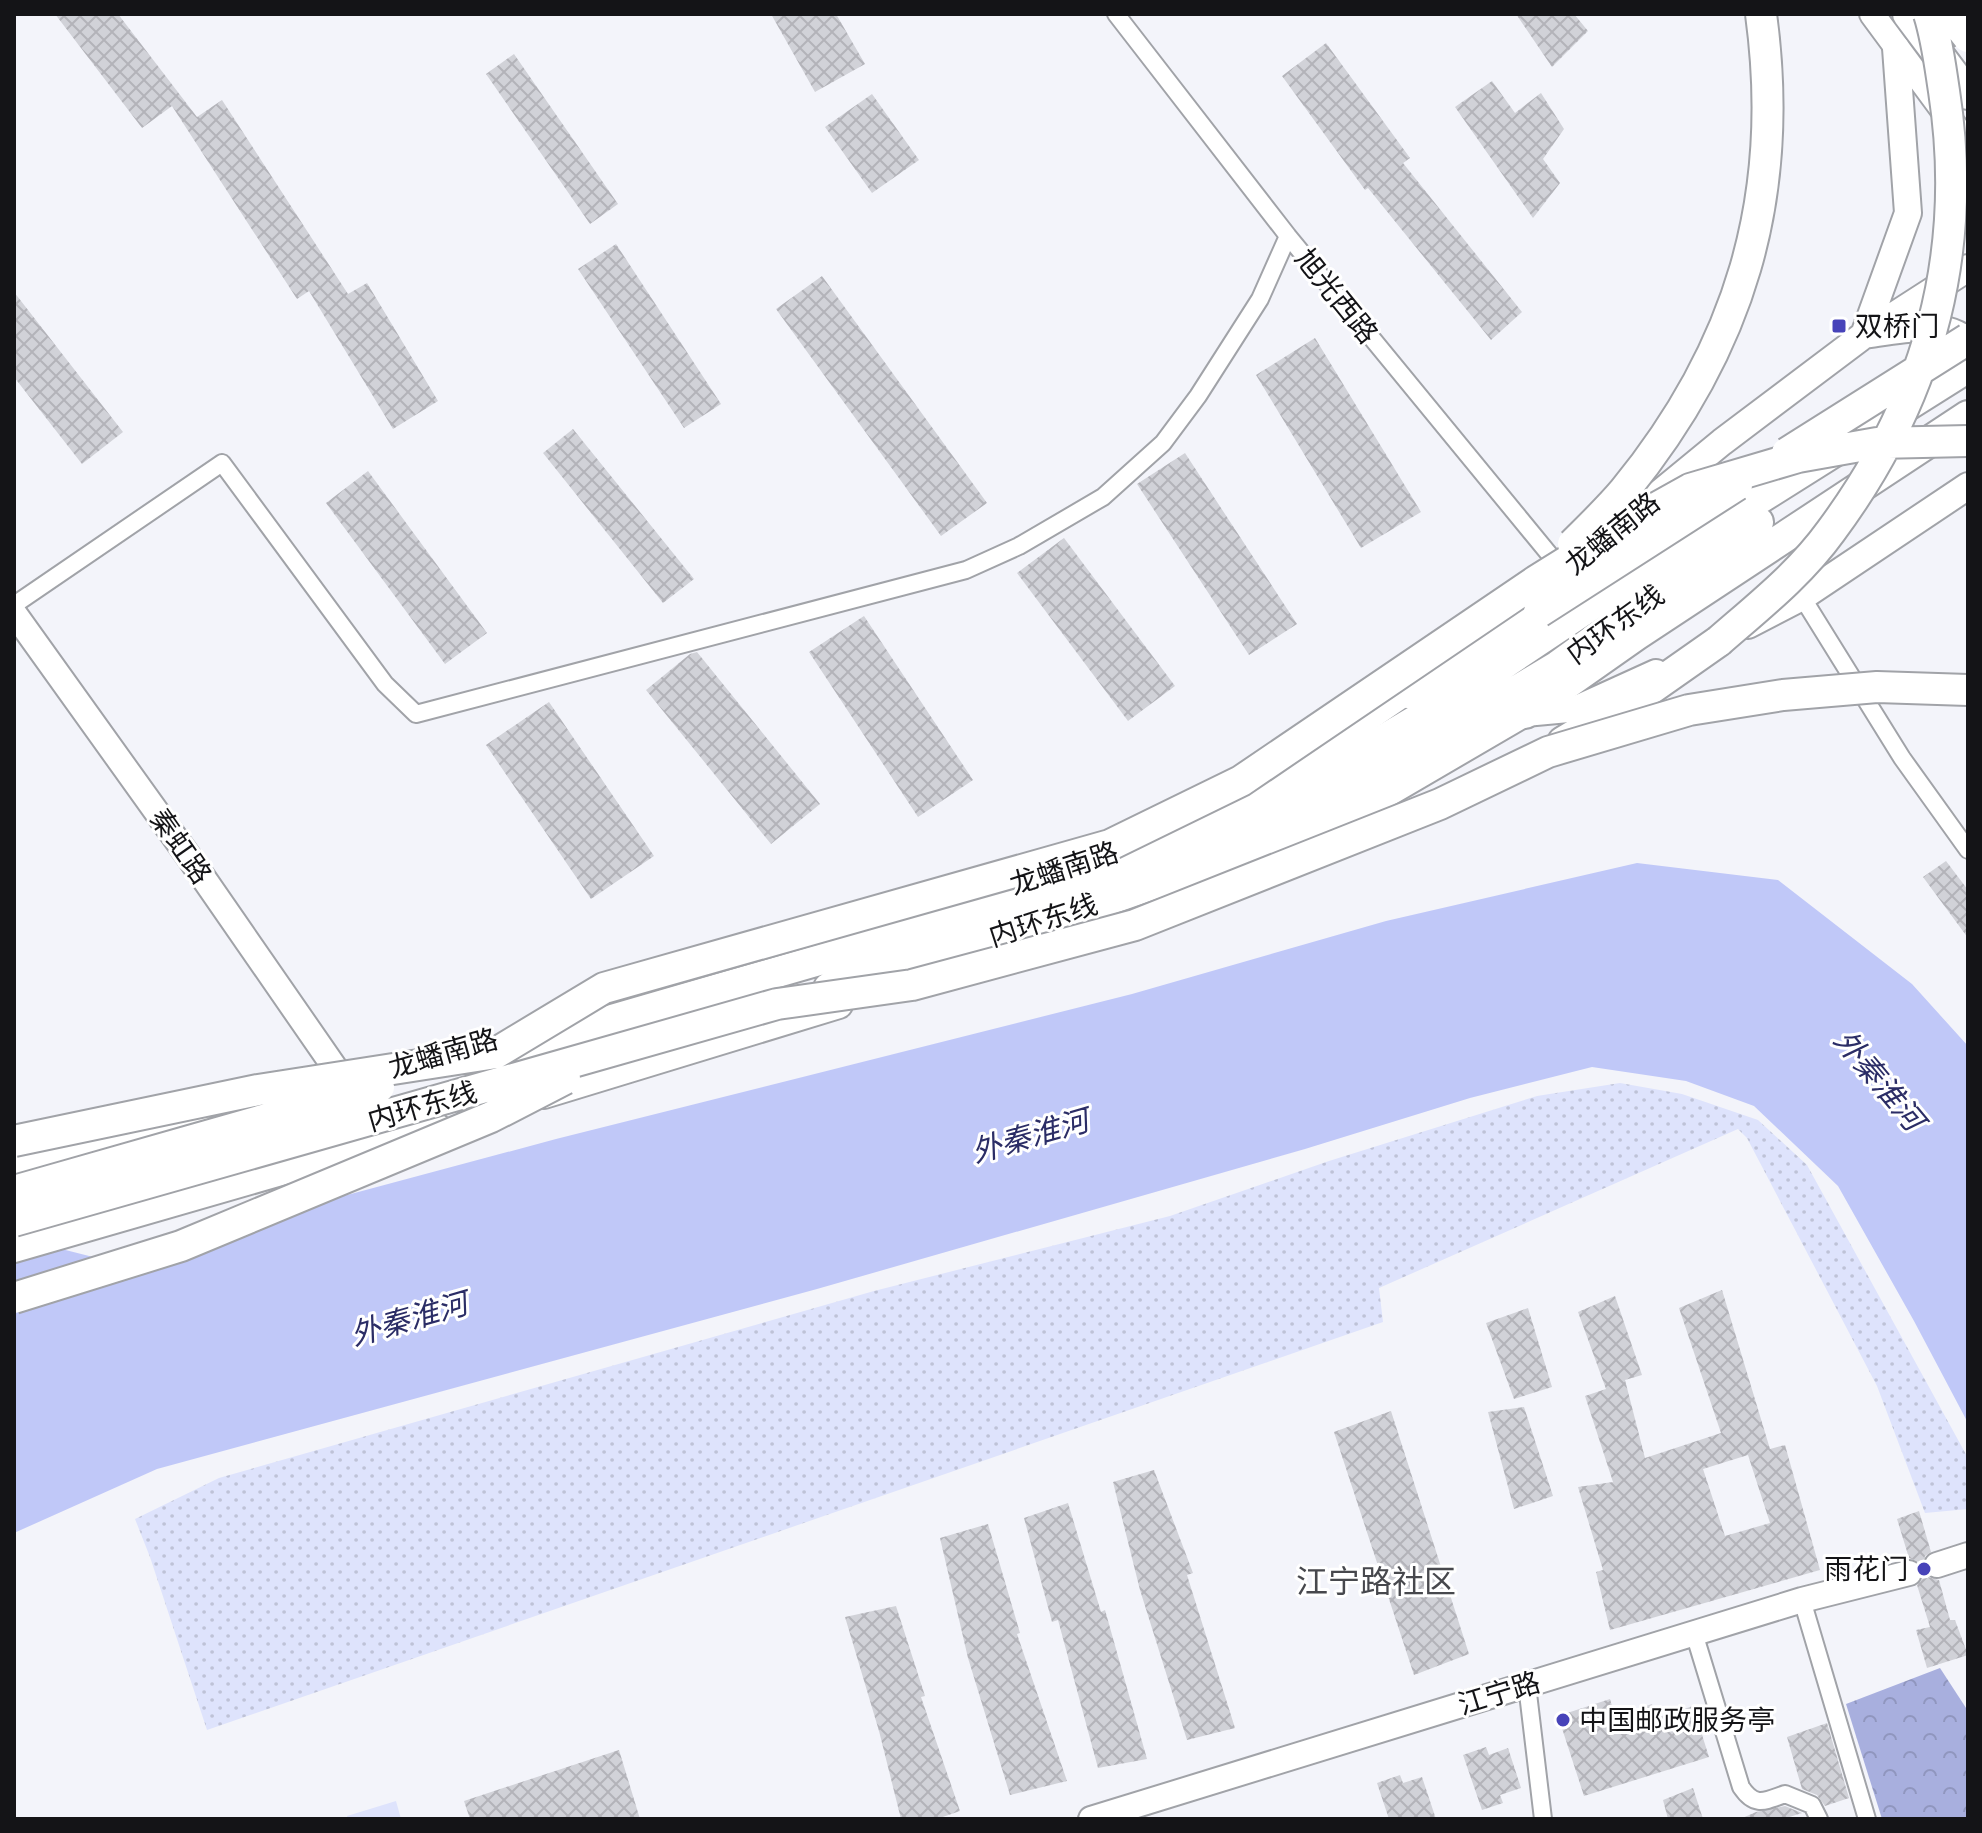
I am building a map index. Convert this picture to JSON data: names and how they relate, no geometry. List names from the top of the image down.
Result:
{
  "streets": {
    "highway": ["内环东线"],
    "main road": ["龙蟠南路"],
    "street": ["旭光西路", "秦虹路", "江宁路"]
  },
  "crossings": [
    ["旭光西路", "龙蟠南路"],
    ["龙蟠南路", "秦虹路"]
  ],
  "districts": ["江宁路社区"],
  "water": ["外秦淮河"],
  "places": {
    "transit": ["双桥门"],
    "other": ["雨花门", "中国邮政服务亭"]
  }
}
